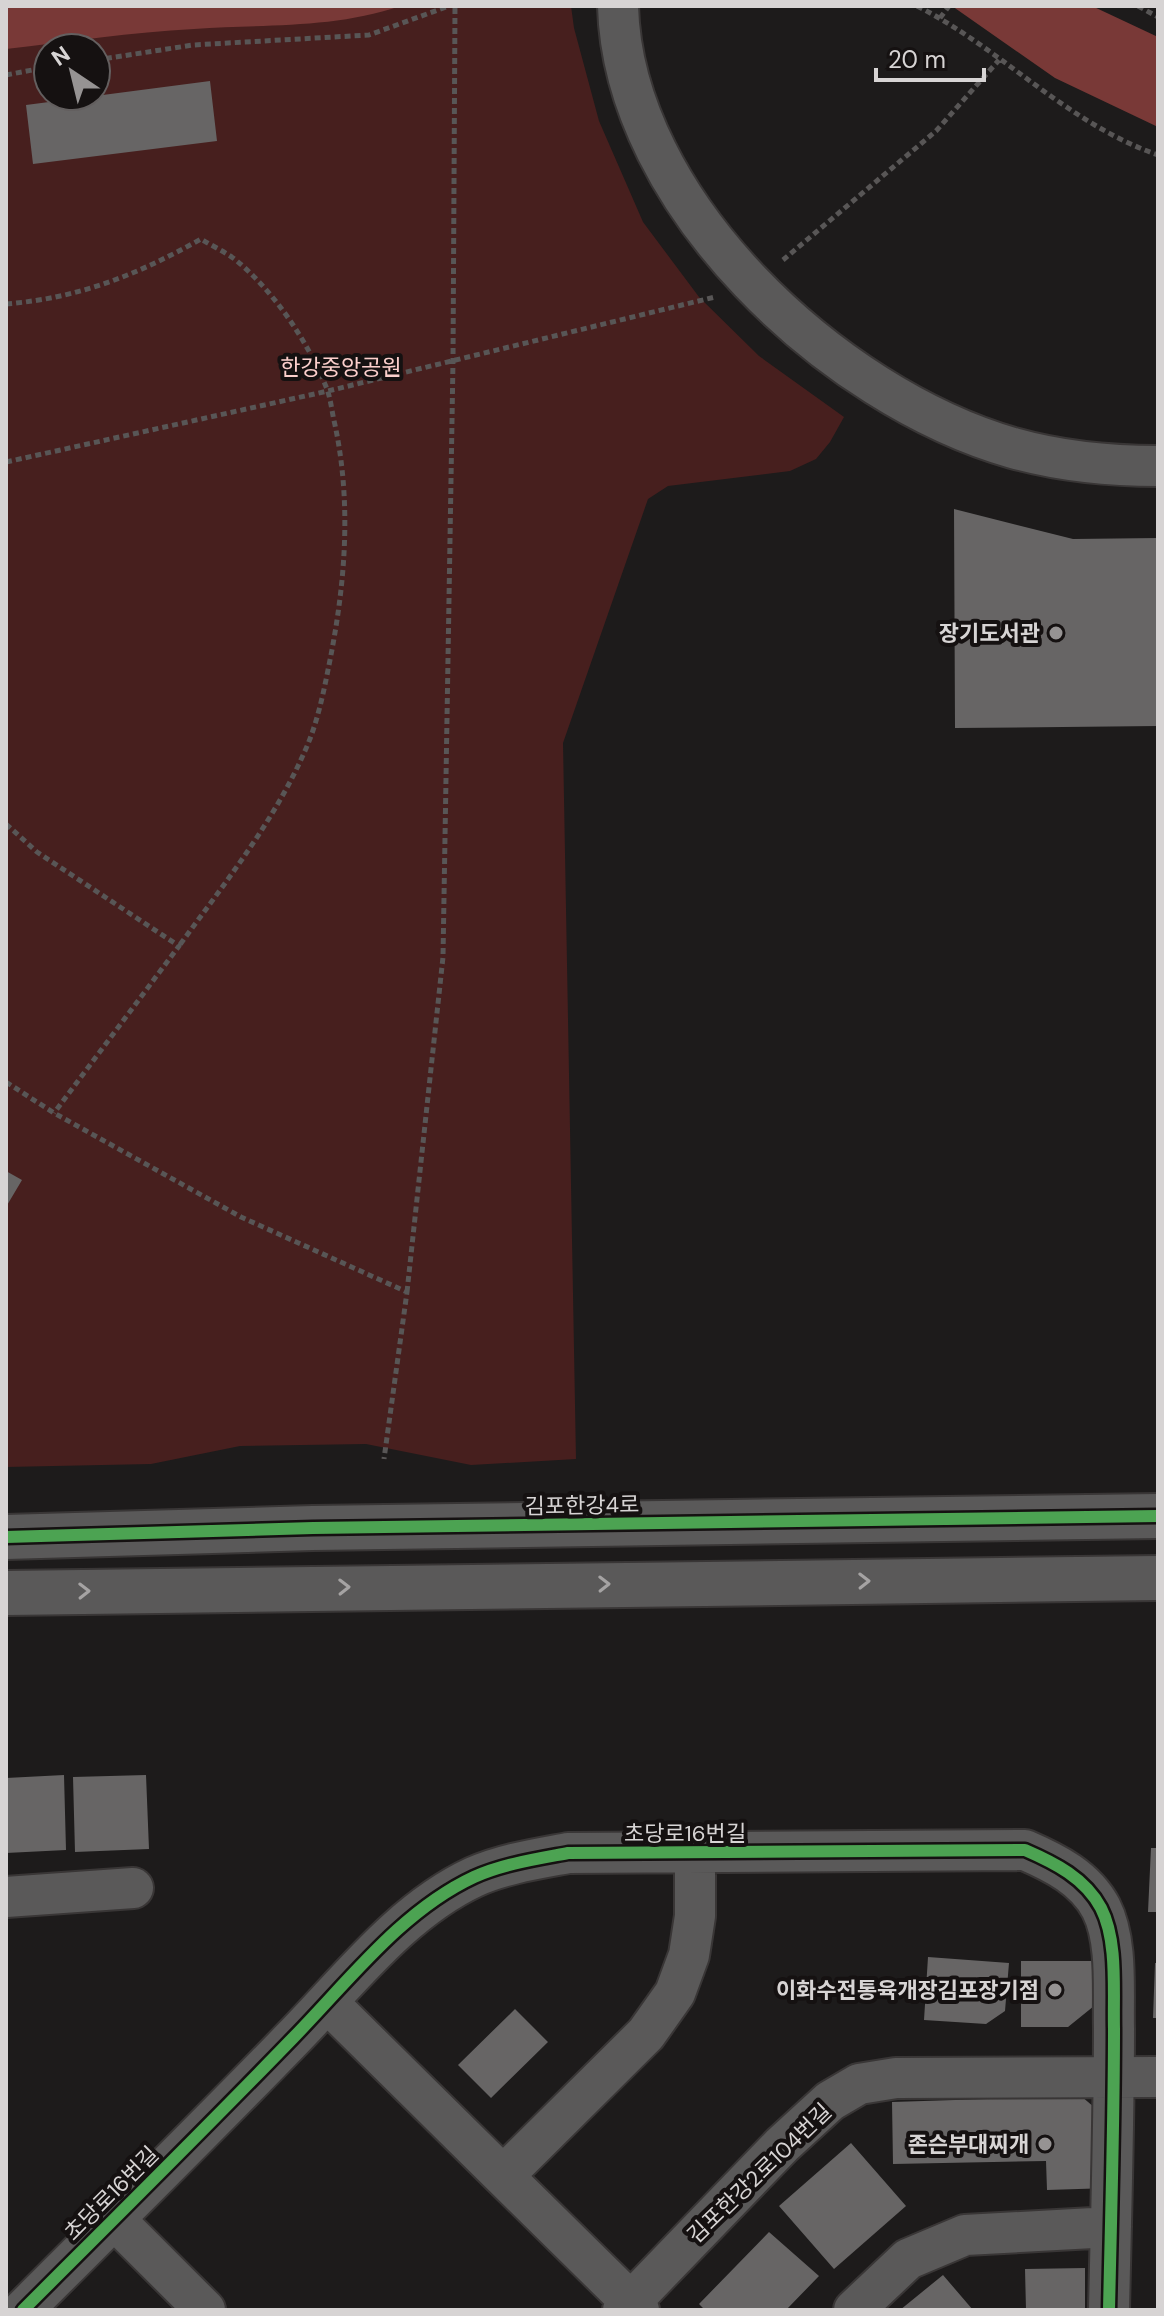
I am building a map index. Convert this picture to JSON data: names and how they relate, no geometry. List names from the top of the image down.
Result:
{
  "streets": {
    "street": ["김포한강4로", "초당로16번길", "김포한강2로104번길"]
  },
  "crossings": [
    ["초당로16번길", "김포한강2로104번길"]
  ],
  "parks": ["한강중앙공원"],
  "places": ["장기도서관", "이화수전통육개장김포장기점", "존슨부대찌개"],
  "scale_bar": "20 m",
  "north": "top left"
}
